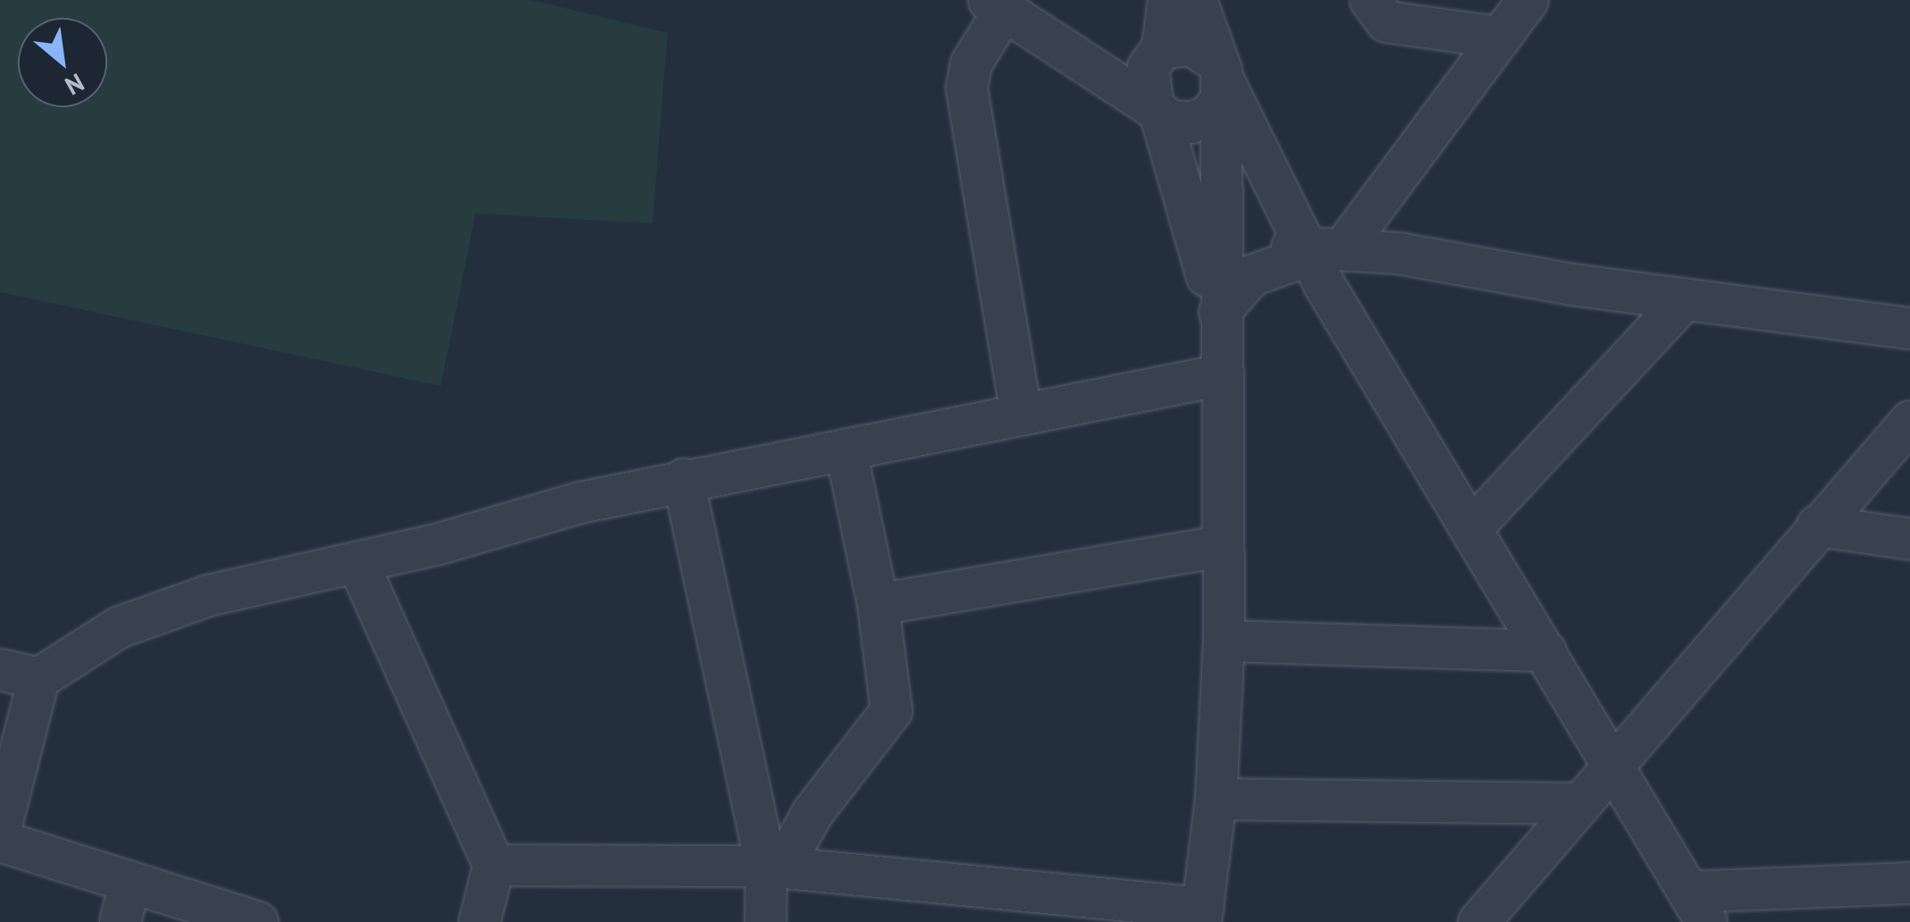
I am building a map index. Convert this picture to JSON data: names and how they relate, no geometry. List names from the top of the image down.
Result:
{
  "north": "bottom right"
}
